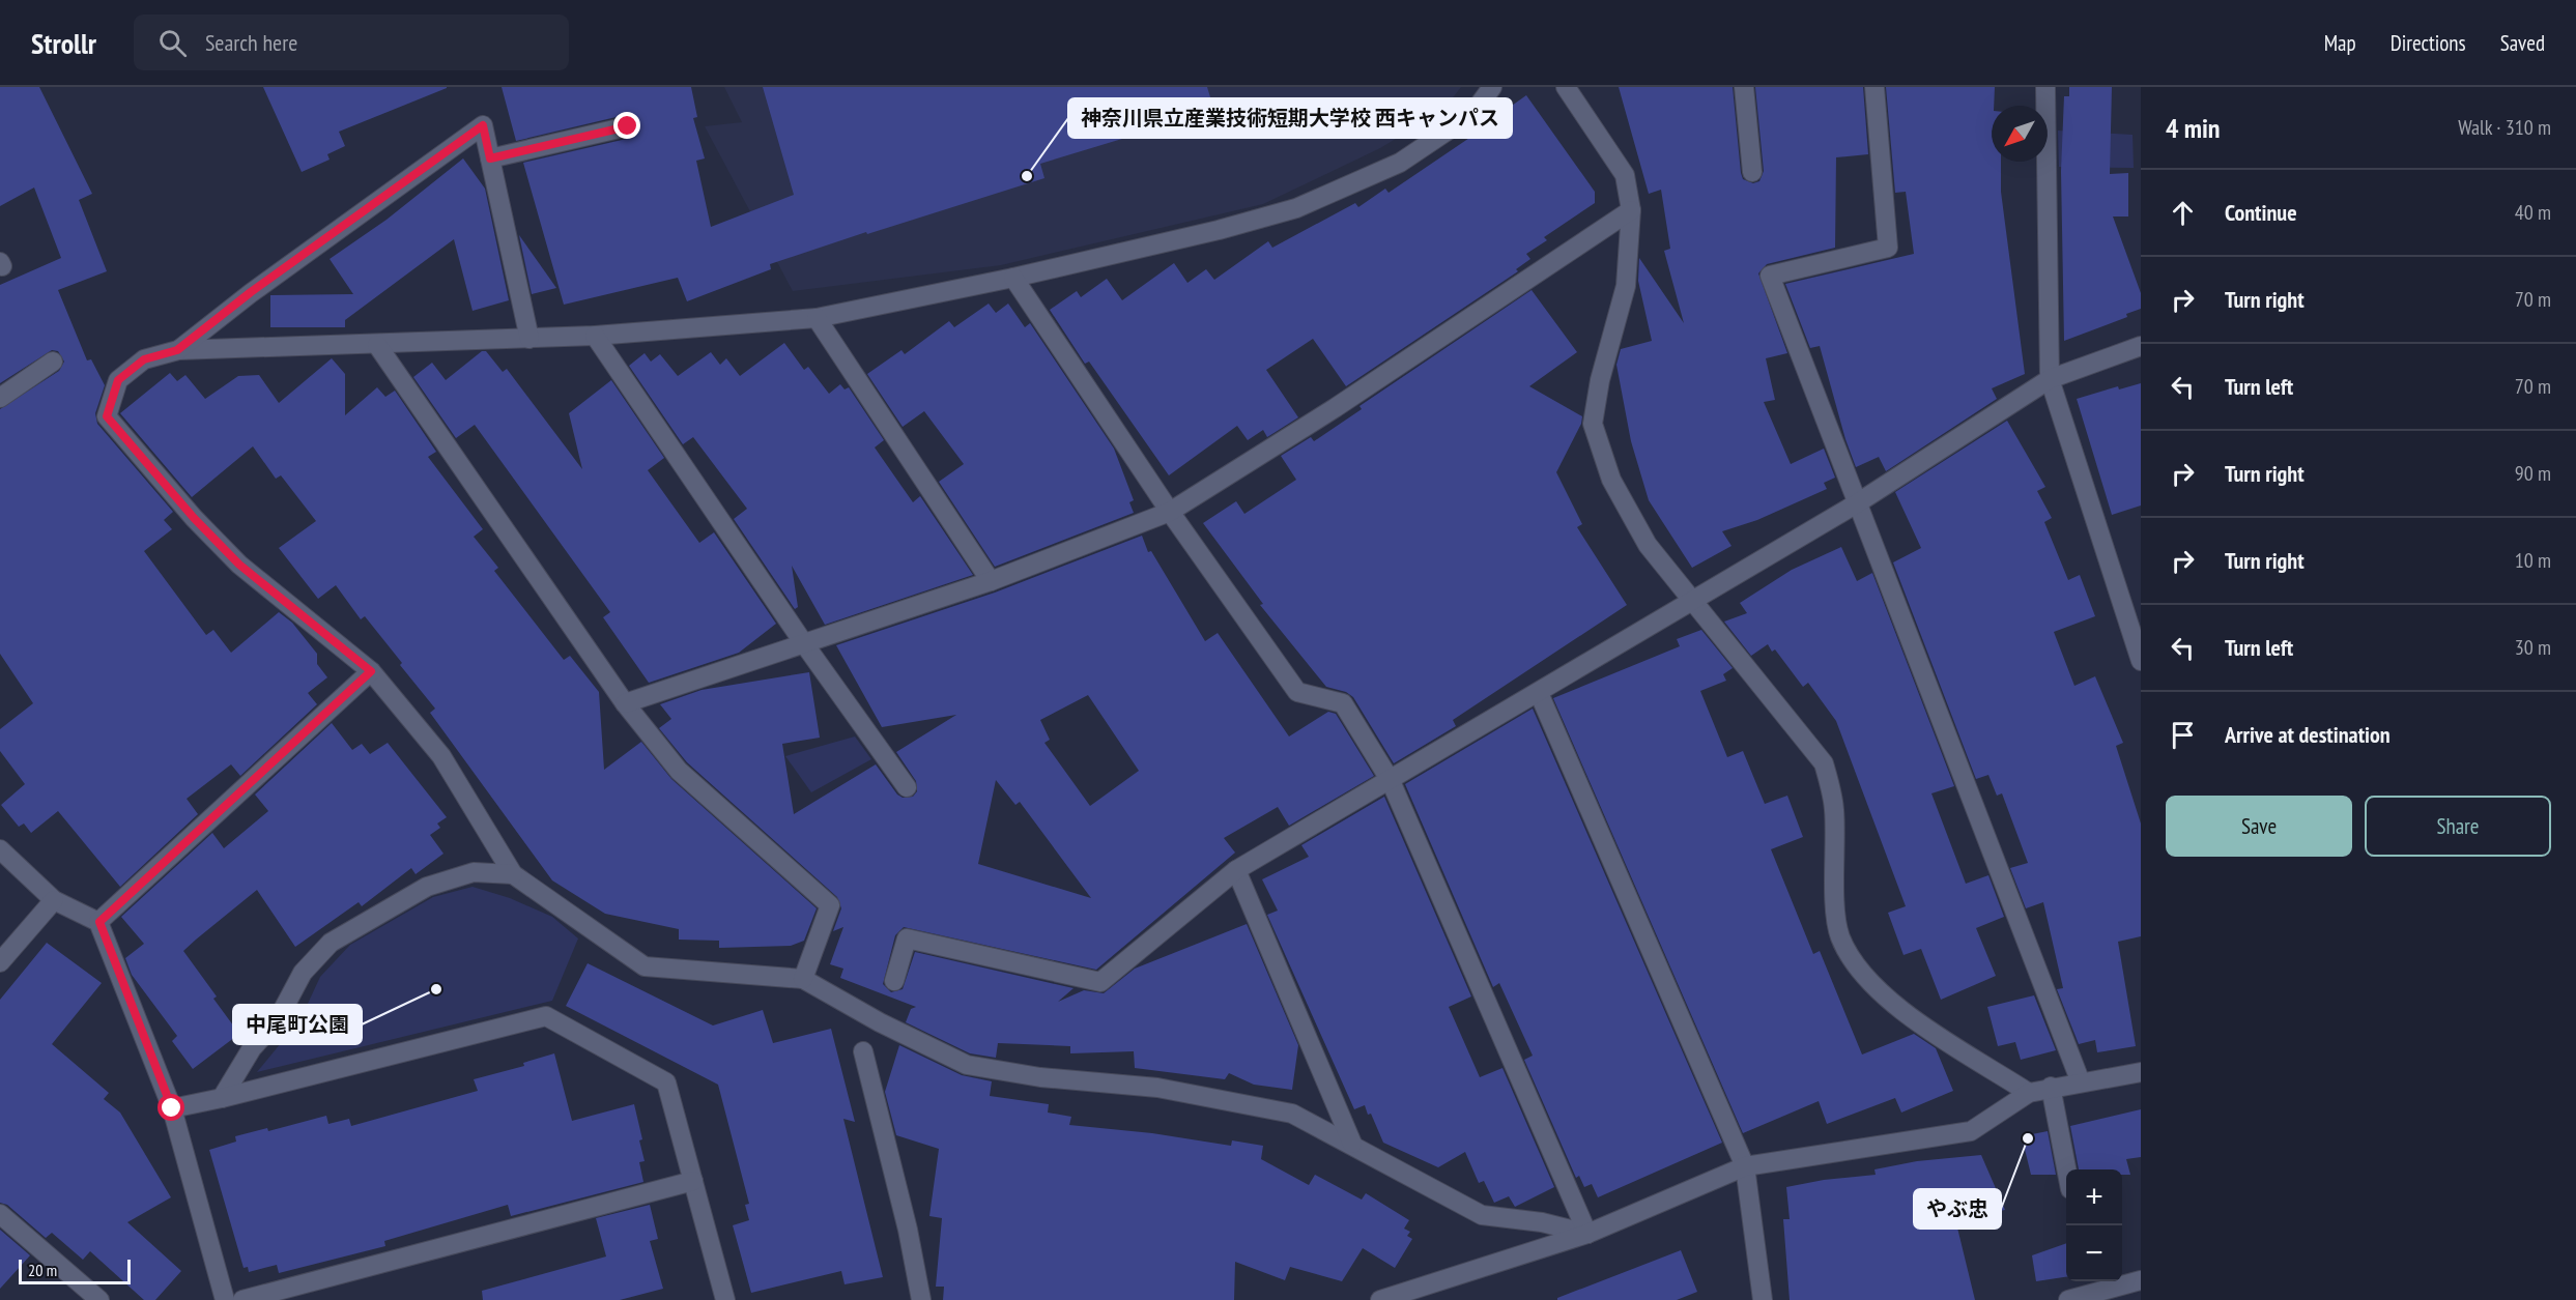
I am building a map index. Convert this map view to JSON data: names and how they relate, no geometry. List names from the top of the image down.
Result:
{
  "places": ["神奈川県立産業技術短期大学校 西キャンパス", "中尾町公園", "やぶ忠"],
  "scale_bar": "20 m",
  "north": "bottom left",
  "page": {
    "header": "Strollr",
    "search": "Search here",
    "nav": ["Map", "Directions", "Saved"],
    "heading": ["4 min", "Walk · 310 m"],
    "list": [
      ["Continue", "40 m"],
      ["Turn right", "70 m"],
      ["Turn left", "70 m"],
      ["Turn right", "90 m"],
      ["Turn right", "10 m"],
      ["Turn left", "30 m"],
      "Arrive at destination"
    ],
    "buttons": ["Save", "Share"],
    "map_buttons": ["+", "−"],
    "scale": "20 m"
  }
}
